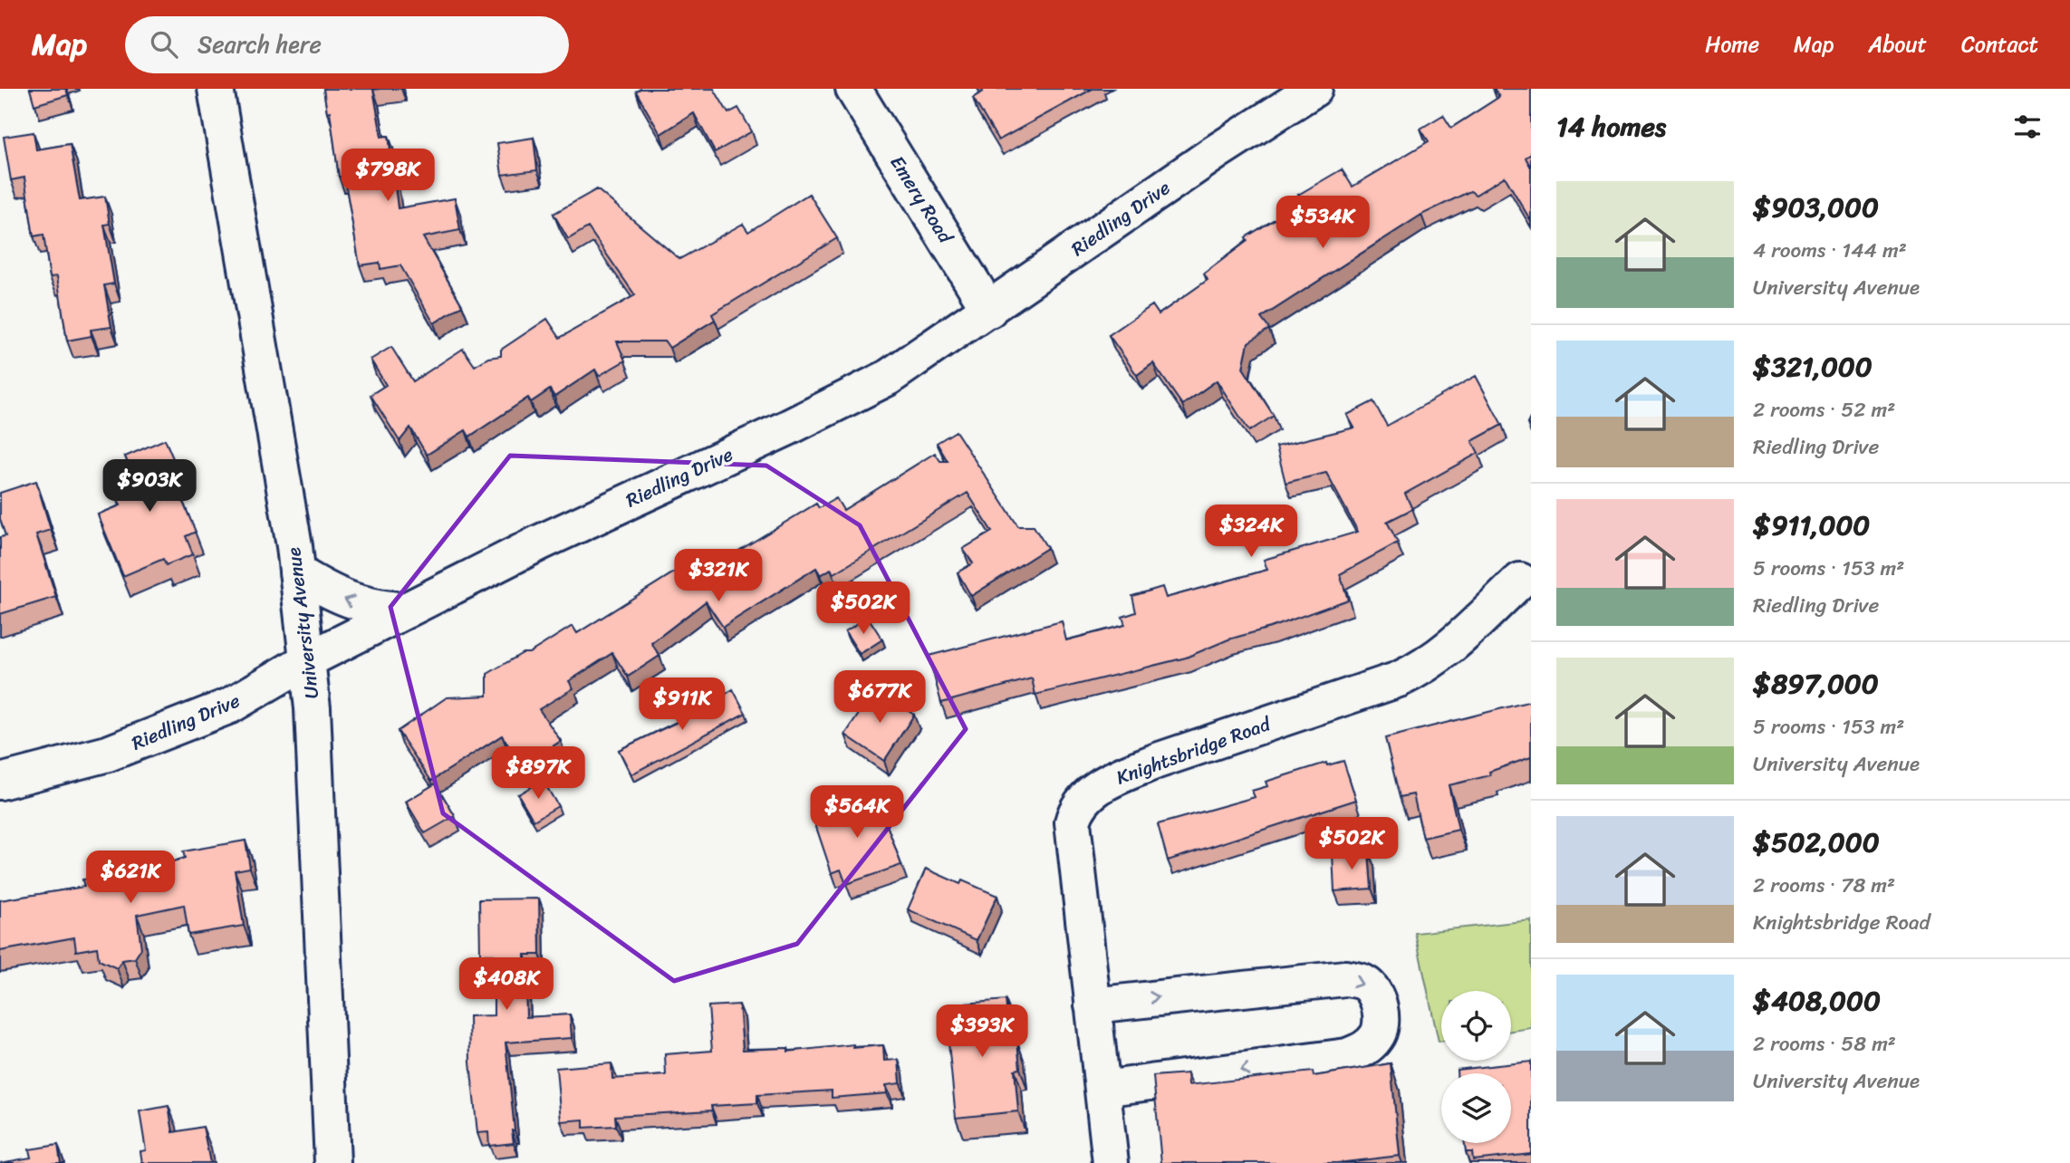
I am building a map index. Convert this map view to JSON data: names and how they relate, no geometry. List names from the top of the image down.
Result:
{
  "streets": {
    "street": [
      "Emery Road",
      "Riedling Drive",
      "University Avenue",
      "Knightsbridge Road"
    ]
  },
  "crossings": [
    ["Emery Road", "Riedling Drive"],
    ["Riedling Drive", "University Avenue"]
  ],
  "page": {
    "header": "Map",
    "search": "Search here",
    "nav": [
      "Home",
      "Map",
      "About",
      "Contact"
    ],
    "heading": "14 homes",
    "price": [
      "$798K",
      "$534K",
      "$903K",
      "$324K",
      "$321K",
      "$502K",
      "$677K",
      "$911K",
      "$897K",
      "$564K",
      "$502K",
      "$621K",
      "$408K",
      "$393K"
    ],
    "list": [
      {
        "name": "$903,000",
        "note": "4 rooms · 144 m² · University Avenue"
      },
      {
        "name": "$321,000",
        "note": "2 rooms · 52 m² · Riedling Drive"
      },
      {
        "name": "$911,000",
        "note": "5 rooms · 153 m² · Riedling Drive"
      },
      {
        "name": "$897,000",
        "note": "5 rooms · 153 m² · University Avenue"
      },
      {
        "name": "$502,000",
        "note": "2 rooms · 78 m² · Knightsbridge Road"
      },
      {
        "name": "$408,000",
        "note": "2 rooms · 58 m² · University Avenue"
      }
    ]
  }
}
